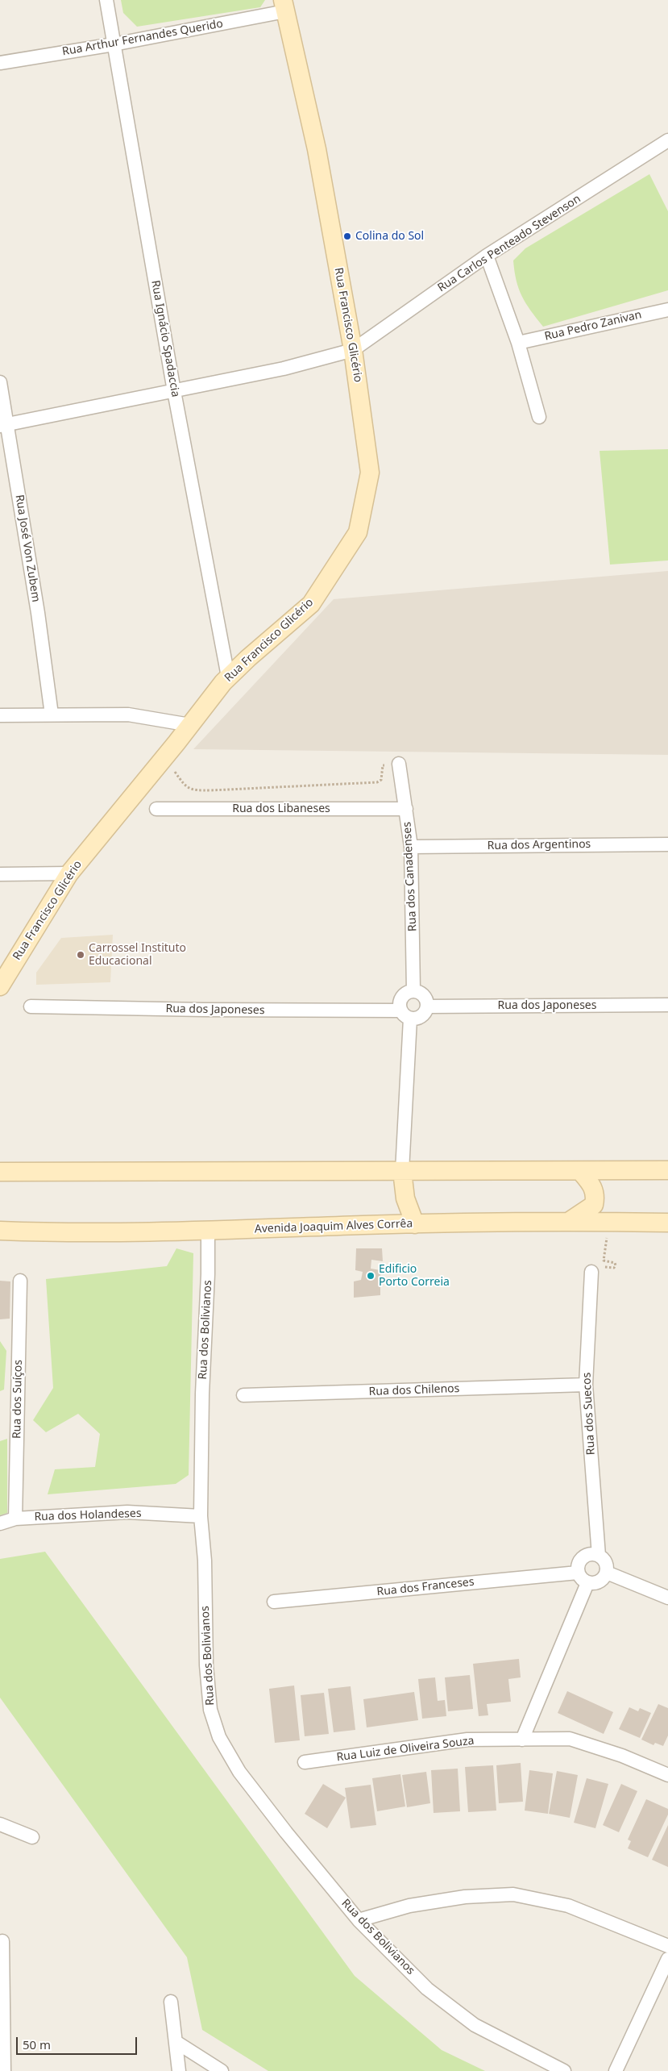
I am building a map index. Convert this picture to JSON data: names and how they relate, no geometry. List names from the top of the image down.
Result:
{
  "streets": {
    "main road": ["Rua Francisco Glicério", "Avenida Joaquim Alves Corrêa"],
    "street": [
      "Rua Arthur Fernandes Querido",
      "Rua Carlos Penteado Stevenson",
      "Rua Pedro Zanivan",
      "Rua Ignácio Spadaccia",
      "Rua José Von Zubem",
      "Rua dos Libaneses",
      "Rua dos Argentinos",
      "Rua dos Canadenses",
      "Rua dos Japoneses",
      "Rua dos Bolivianos",
      "Rua dos Chilenos",
      "Rua dos Suíços",
      "Rua dos Suecos",
      "Rua dos Holandeses",
      "Rua dos Franceses",
      "Rua Luiz de Oliveira Souza"
    ]
  },
  "crossings": [
    ["Rua Arthur Fernandes Querido", "Rua Francisco Glicério"],
    ["Rua Arthur Fernandes Querido", "Rua Ignácio Spadaccia"],
    ["Rua Carlos Penteado Stevenson", "Rua Francisco Glicério"],
    ["Rua Francisco Glicério", "Rua Ignácio Spadaccia"],
    ["Rua dos Libaneses", "Rua dos Canadenses"],
    ["Rua dos Argentinos", "Rua dos Canadenses"],
    ["Rua dos Canadenses", "Rua dos Japoneses"],
    ["Avenida Joaquim Alves Corrêa", "Rua dos Bolivianos"],
    ["Rua dos Bolivianos", "Rua dos Holandeses"],
    ["Rua dos Chilenos", "Rua dos Suecos"],
    ["Rua dos Suíços", "Rua dos Holandeses"],
    ["Rua dos Suecos", "Rua dos Franceses"]
  ],
  "places": ["Colina do Sol", "Carrossel Instituto Educacional", "Edificio Porto Correia"],
  "scale_bar": "50 m"
}
